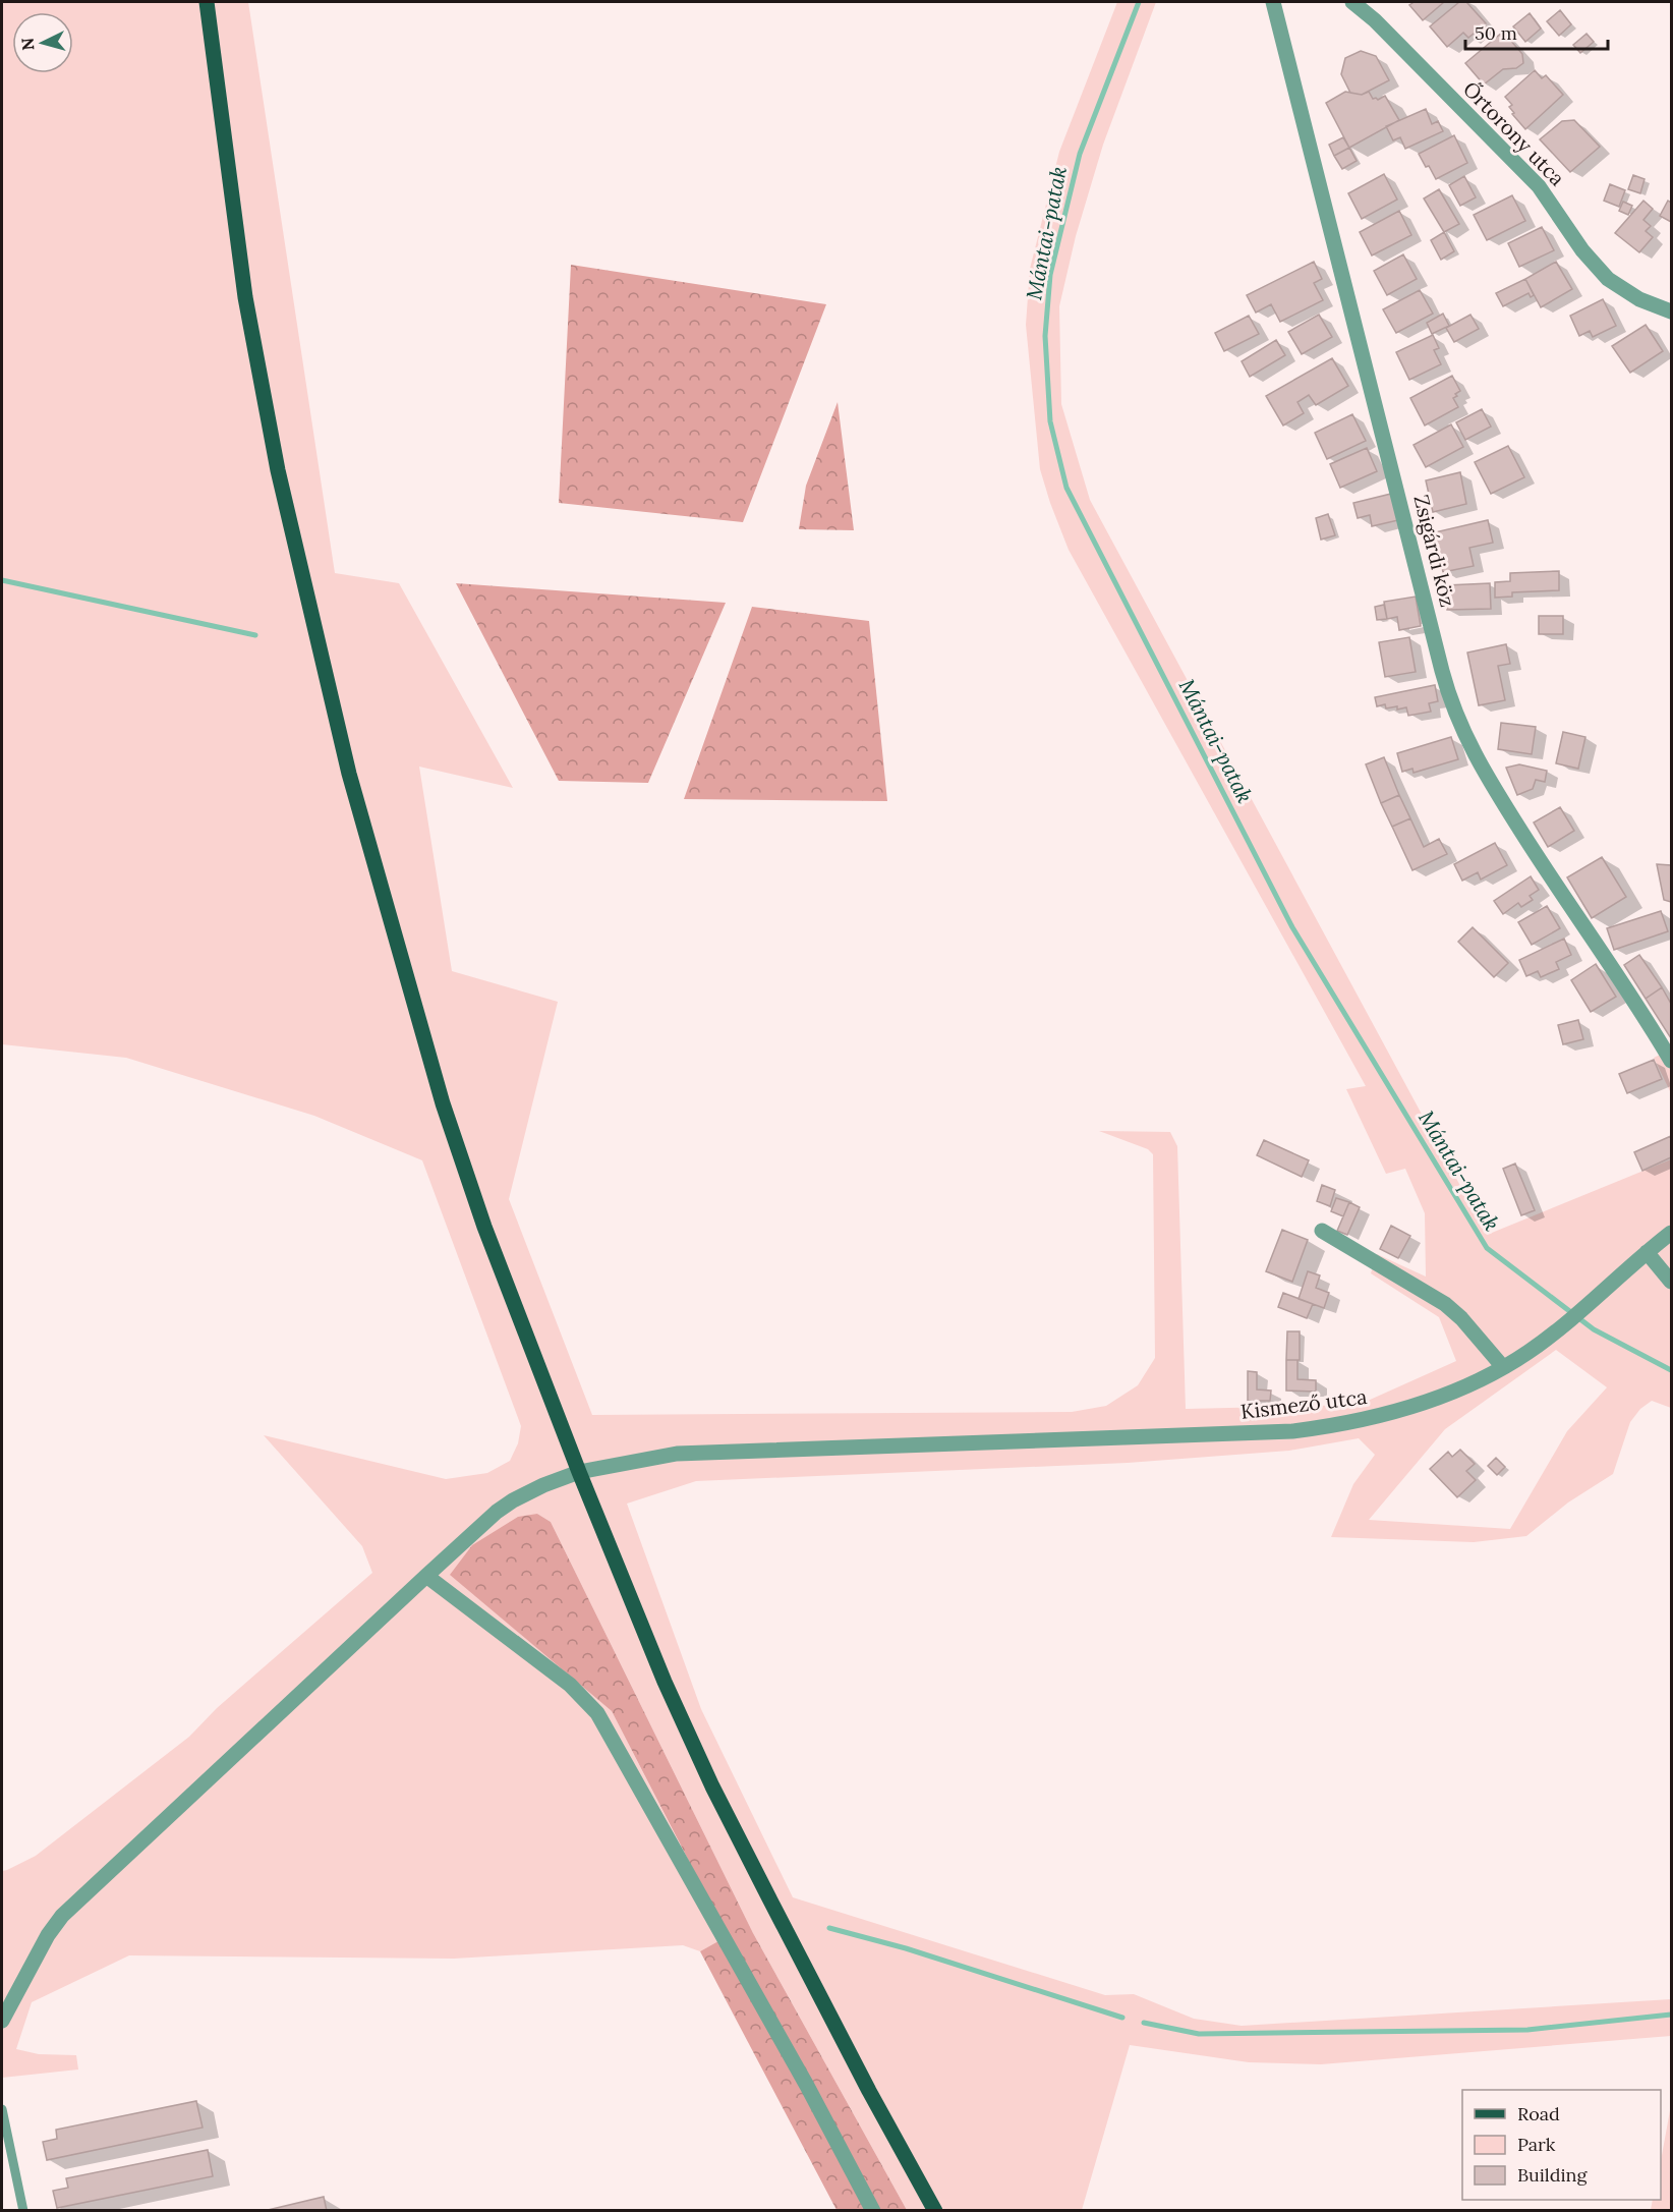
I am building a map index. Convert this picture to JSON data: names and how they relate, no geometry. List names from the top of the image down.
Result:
{
  "streets": {
    "street": ["Őrtorony utca", "Zsigárdi köz", "Kismező utca"]
  },
  "water": ["Mántai-patak"],
  "legend": ["Road", "Park", "Building"],
  "scale_bar": "50 m",
  "north": "left"
}
